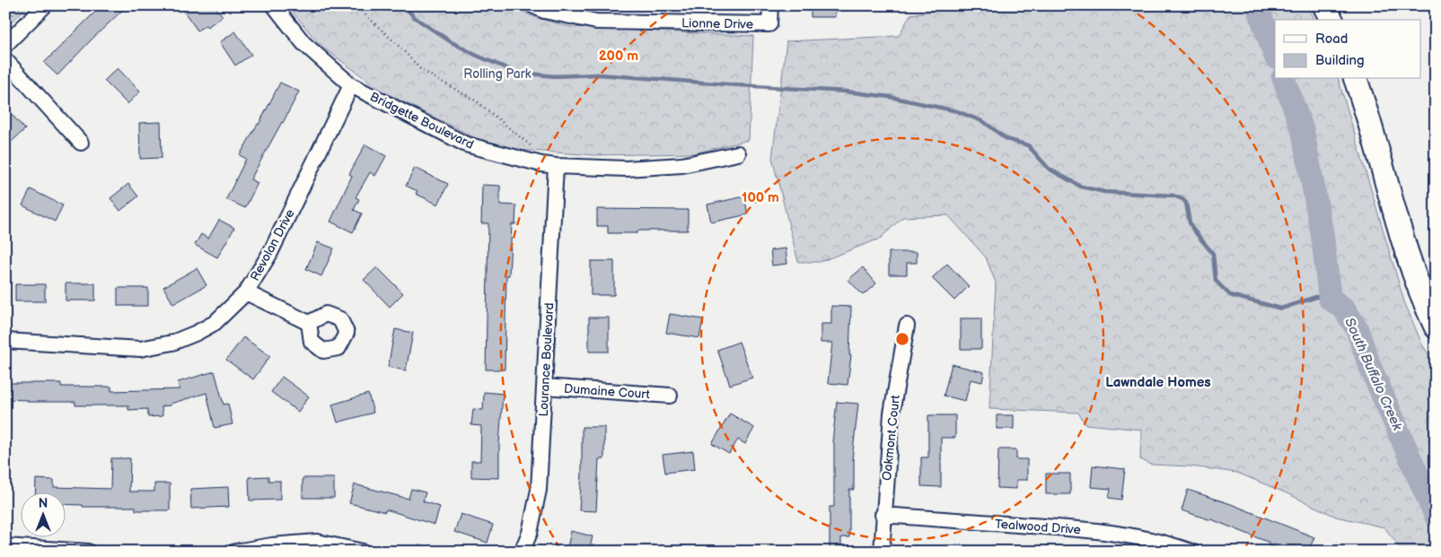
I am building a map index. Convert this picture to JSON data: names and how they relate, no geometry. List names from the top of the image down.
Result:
{
  "streets": {
    "street": [
      "Lionne Drive",
      "Bridgette Boulevard",
      "Revolan Drive",
      "Lourance Boulevard",
      "Dumaine Court",
      "Oakmont Court",
      "Tealwood Drive"
    ]
  },
  "crossings": [
    ["Bridgette Boulevard", "Revolan Drive"],
    ["Bridgette Boulevard", "Lourance Boulevard"],
    ["Lourance Boulevard", "Dumaine Court"],
    ["Oakmont Court", "Tealwood Drive"]
  ],
  "districts": ["Lawndale Homes"],
  "water": ["South Buffalo Creek"],
  "parks": ["Rolling Park"],
  "legend": ["Road", "Building"],
  "north": "top",
  "rings": ["200 m", "100 m"]
}
